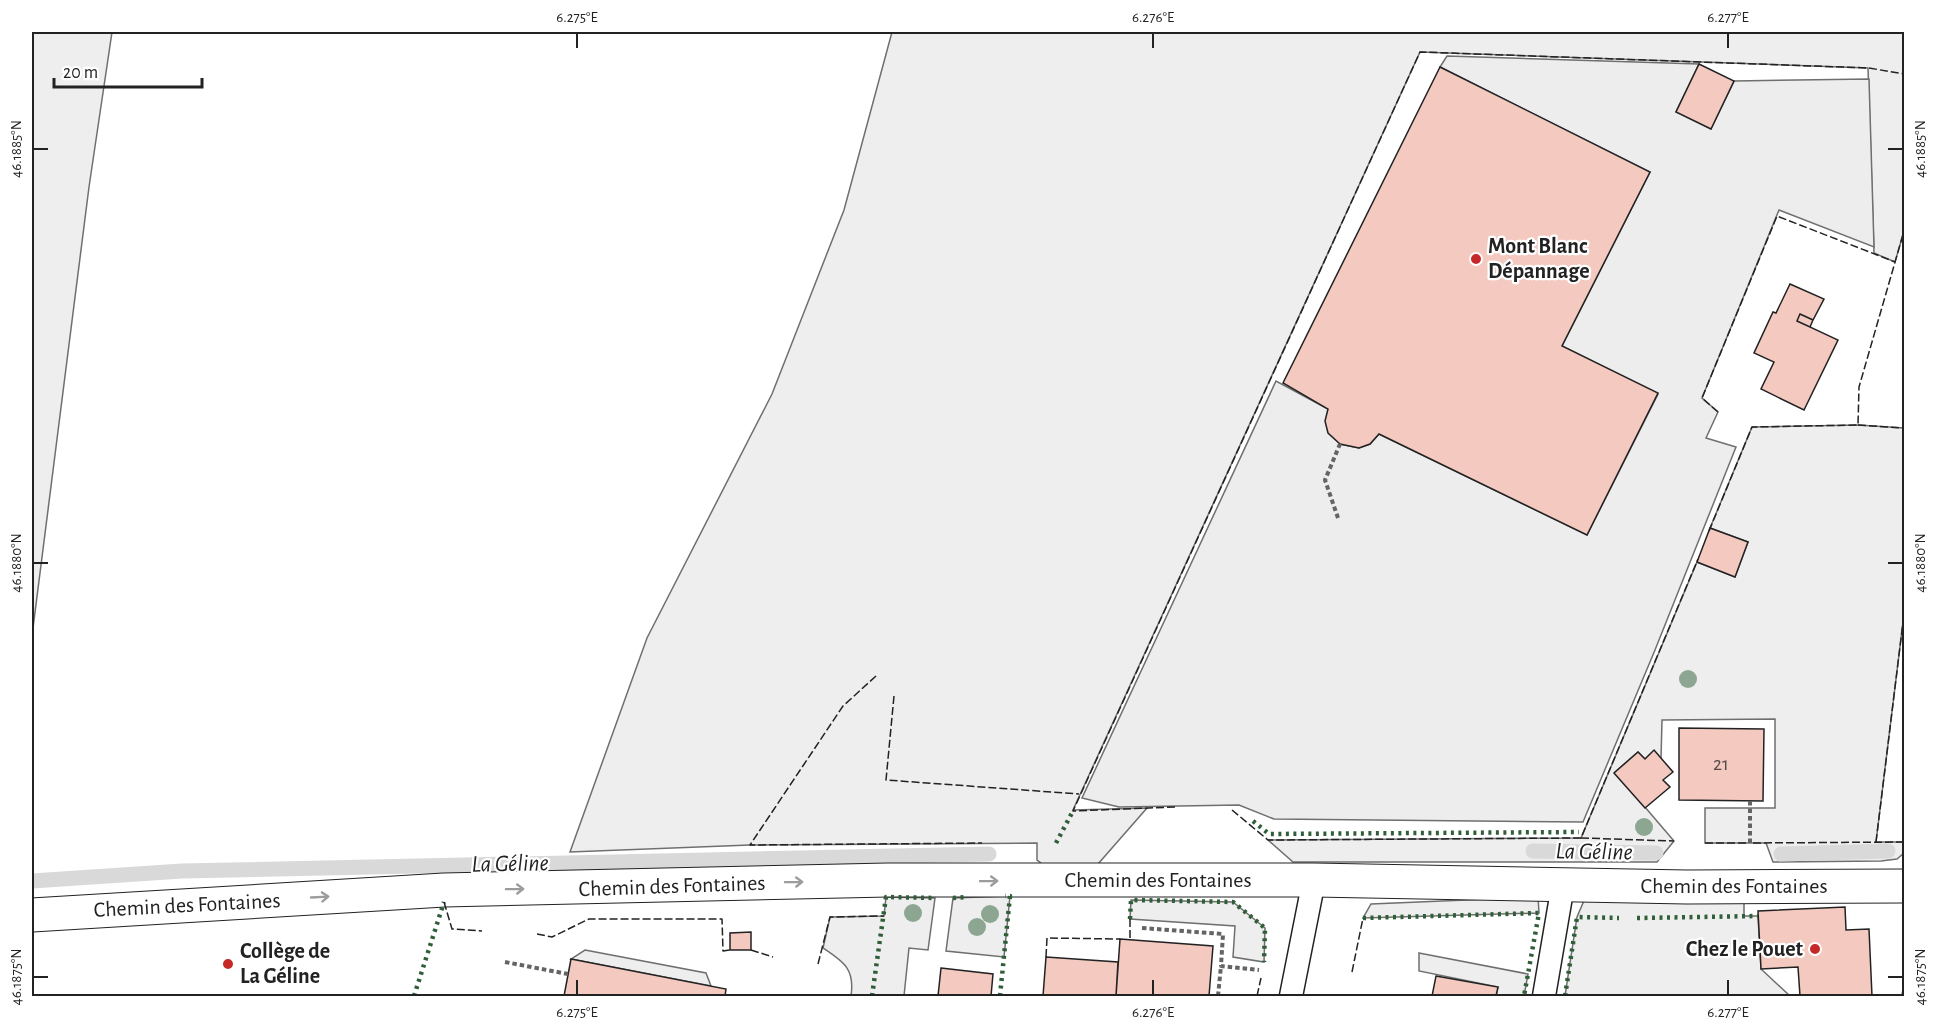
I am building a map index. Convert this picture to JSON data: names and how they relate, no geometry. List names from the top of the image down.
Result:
{
  "streets": {
    "street": ["Chemin des Fontaines"]
  },
  "one_way": ["Chemin des Fontaines"],
  "water": ["La Géline"],
  "places": ["Mont Blanc Dépannage", "Chez le Pouet", "Collège de La Géline"],
  "house_numbers": ["21"],
  "scale_bar": "20 m",
  "coordinates": [
    "6.275°E",
    "6.276°E",
    "6.277°E",
    "46.1885°N",
    "46.1880°N",
    "46.1875°N"
  ]
}
